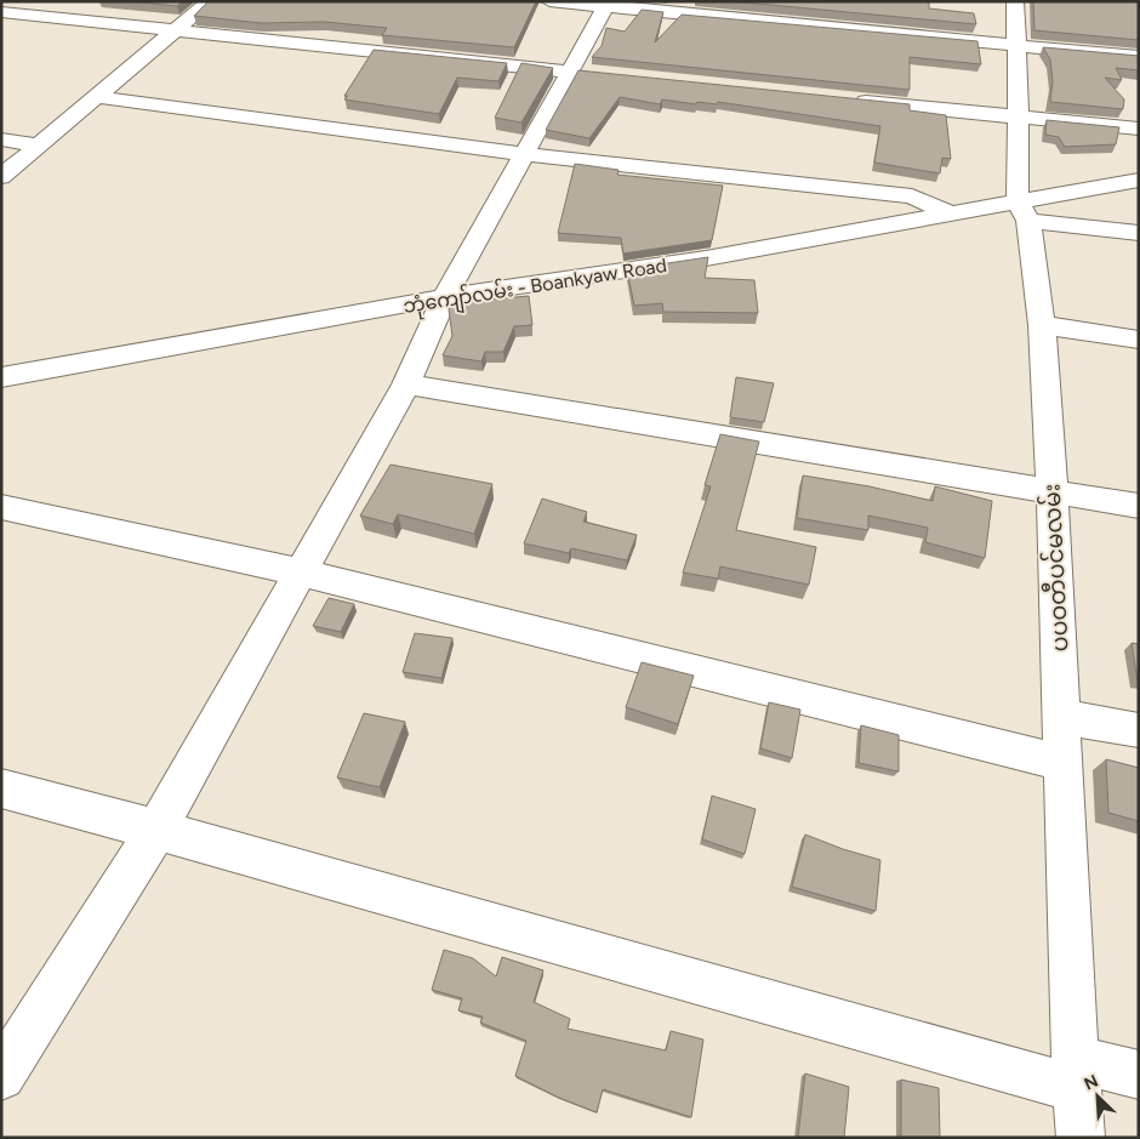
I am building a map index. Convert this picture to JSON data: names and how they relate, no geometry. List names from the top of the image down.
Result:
{
  "streets": {
    "street": ["ဘုံကျော်လမ်း - Boankyaw Road", "ပပဝတီပင်မလမ်း"]
  },
  "crossings": [
    ["ဘုံကျော်လမ်း - Boankyaw Road", "ပပဝတီပင်မလမ်း"]
  ],
  "north": "top left"
}
